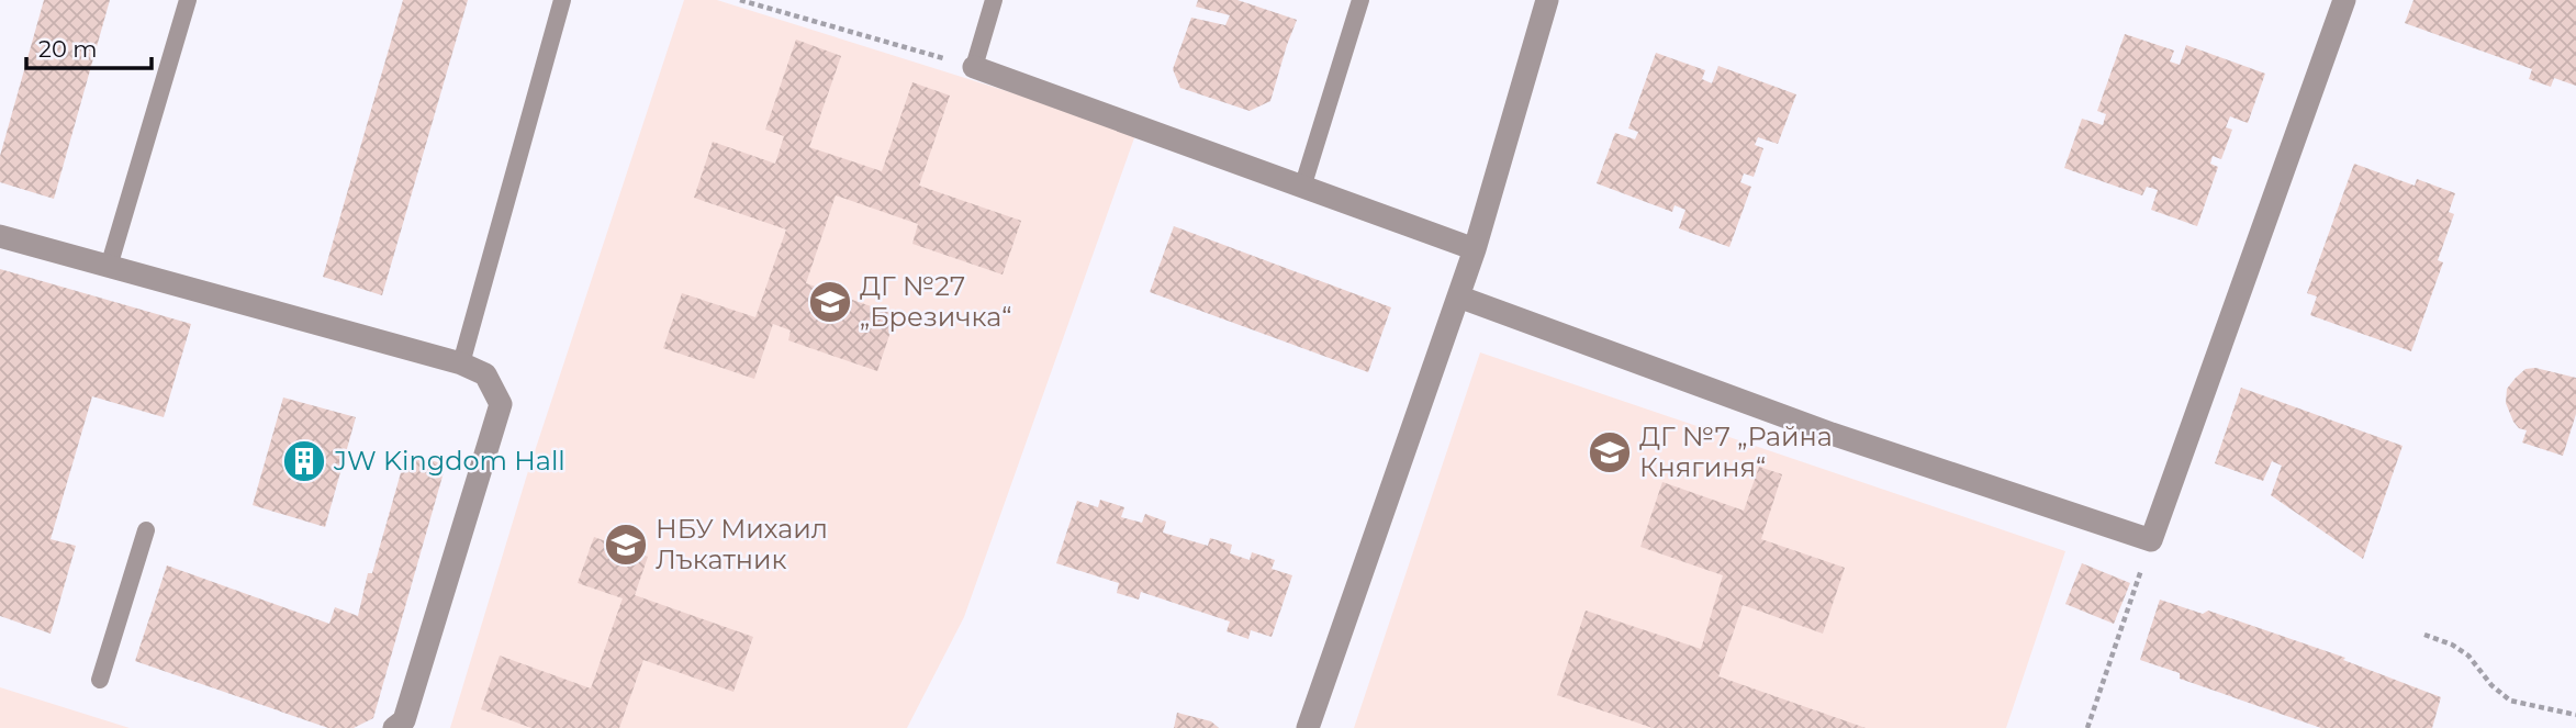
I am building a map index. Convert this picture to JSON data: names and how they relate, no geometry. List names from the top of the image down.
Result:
{
  "places": {
    "school or university": ["ДГ №27 „Брезичка“", "ДГ №7 „Райна Княгиня“", "НБУ Михаил Лъкатник"],
    "building": ["JW Kingdom Hall"]
  },
  "scale_bar": "20 m"
}
